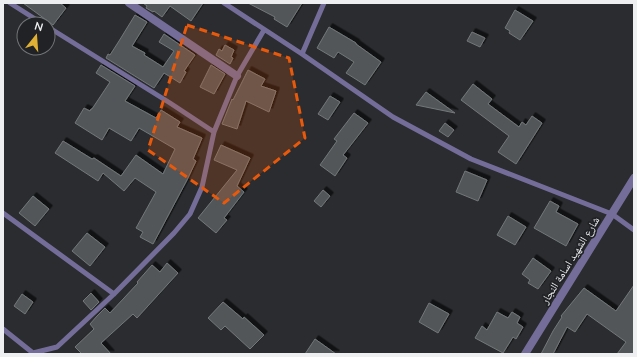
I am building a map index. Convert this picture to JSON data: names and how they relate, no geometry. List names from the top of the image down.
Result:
{
  "streets": {
    "street": ["شارع الشهيد اسامة النجار"]
  },
  "north": "top"
}
